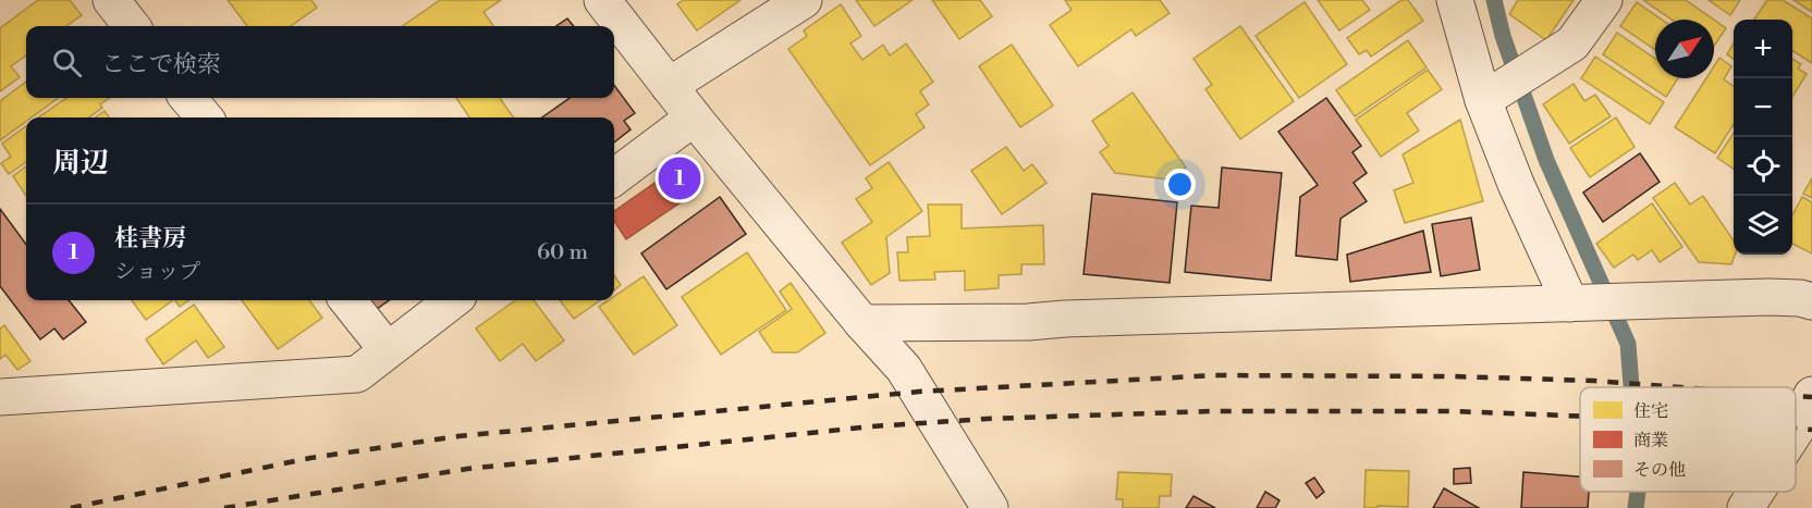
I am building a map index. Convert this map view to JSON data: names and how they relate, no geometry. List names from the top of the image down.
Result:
{
  "legend": ["住宅", "商業", "その他"],
  "north": "top right",
  "page": {
    "map_buttons": ["+", "−"],
    "search": "ここで検索",
    "heading": "周辺",
    "pins": "1",
    "list": [
      {
        "mark": "1",
        "name": "桂書房",
        "note": "ショップ",
        "value": "60 m"
      }
    ]
  }
}
